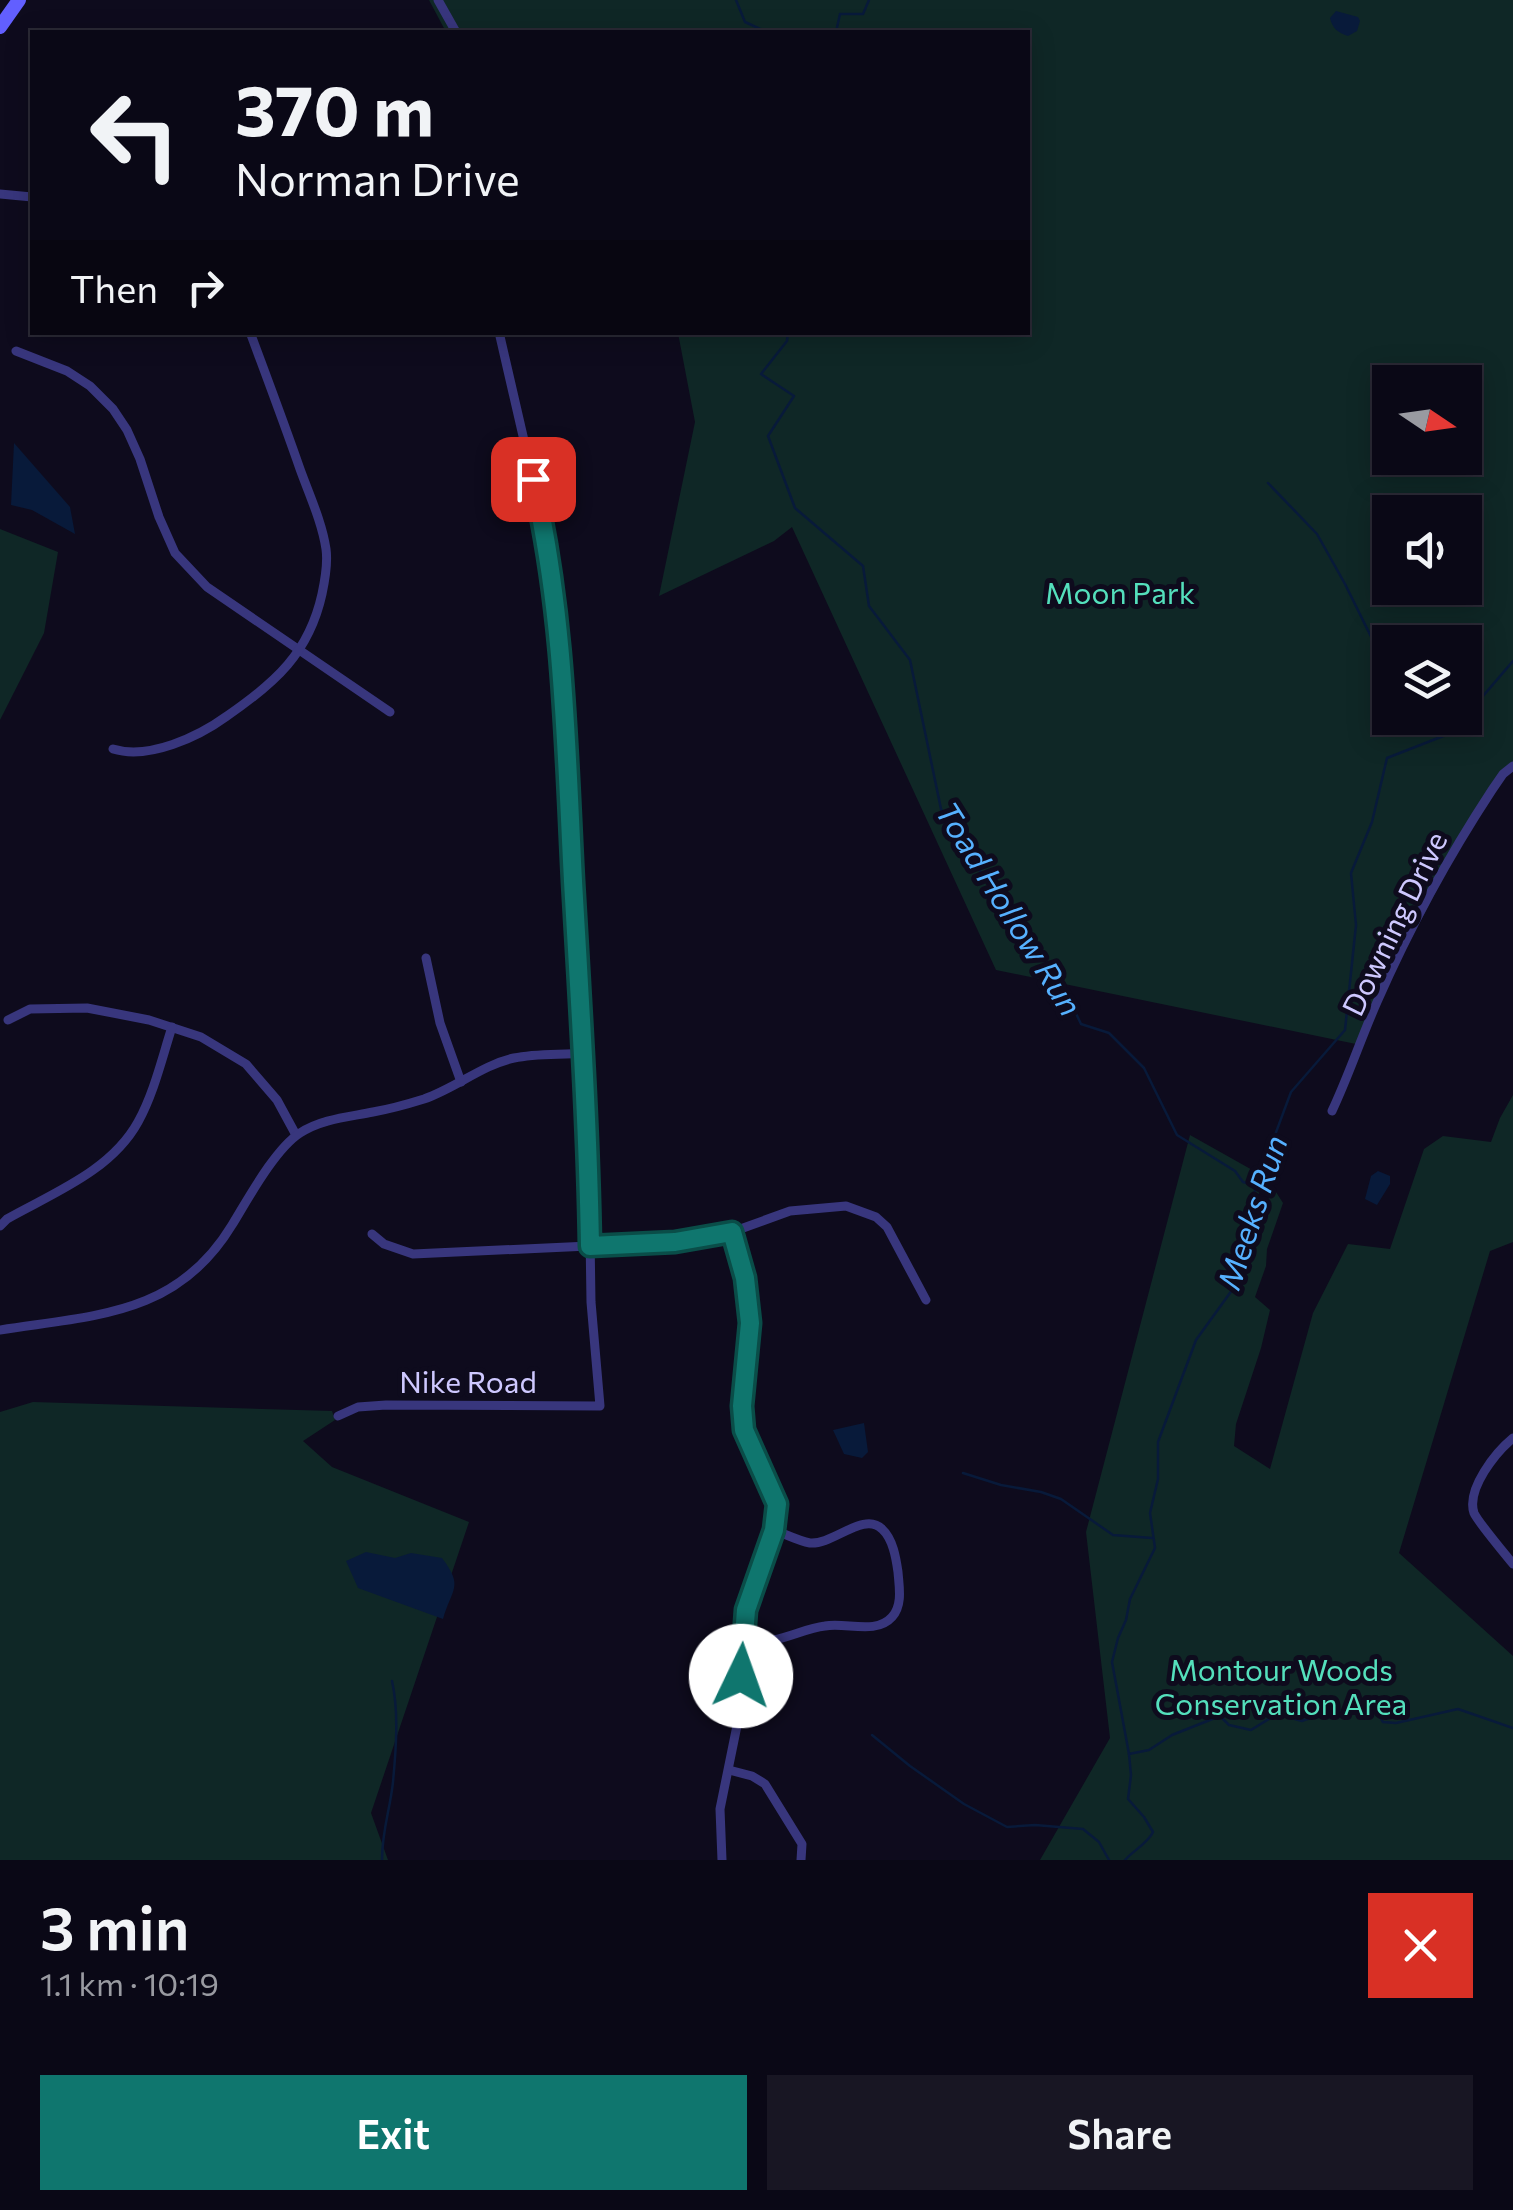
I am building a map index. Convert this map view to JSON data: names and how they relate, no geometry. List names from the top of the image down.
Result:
{
  "streets": {
    "street": ["Downing Drive", "Nike Road"]
  },
  "water": ["Toad Hollow Run", "Meeks Run"],
  "parks": ["Moon Park", "Montour Woods Conservation Area"],
  "north": "right",
  "page": {
    "turn": ["370 m", "Norman Drive"],
    "then": "Then",
    "heading": ["3 min", "1.1 km · 10:19"],
    "buttons": ["Exit", "Share"]
  }
}
